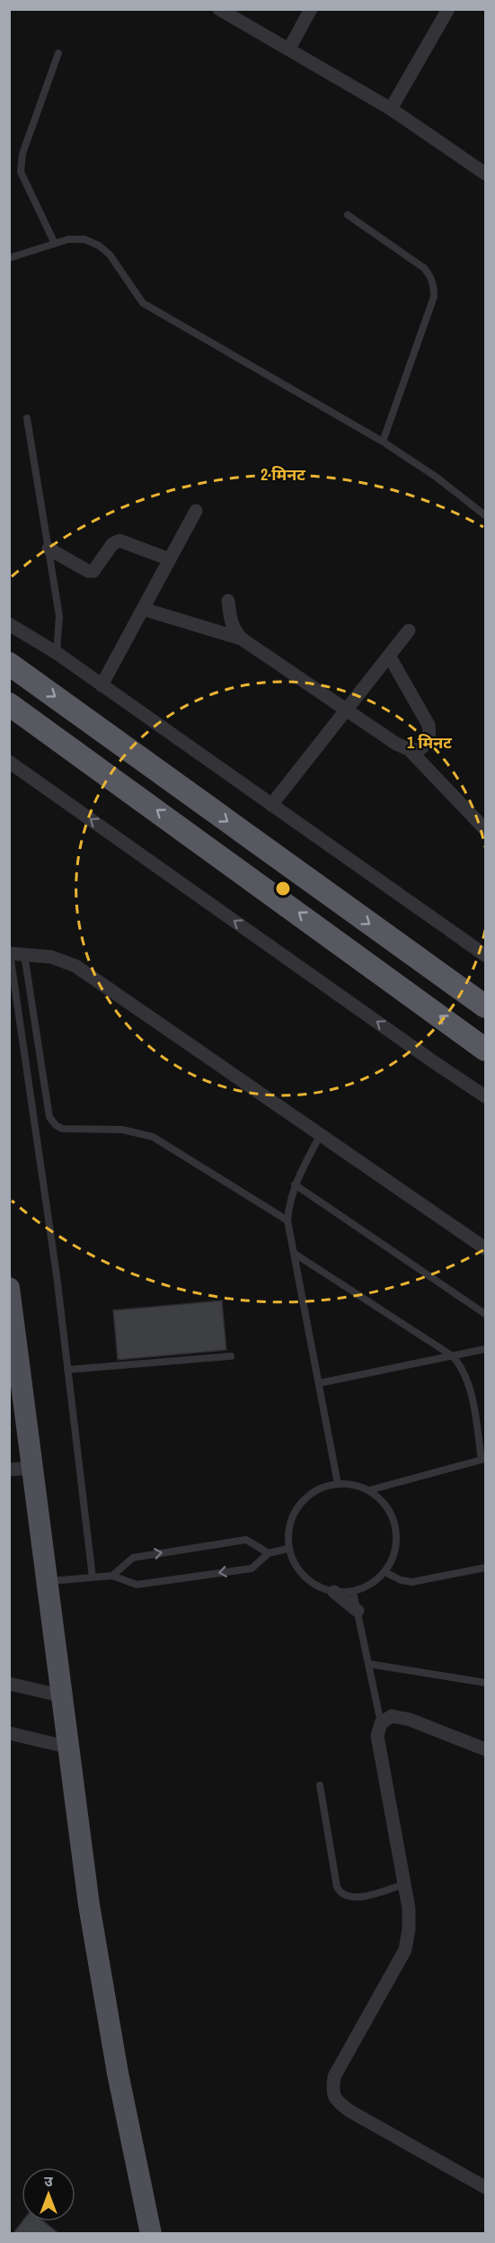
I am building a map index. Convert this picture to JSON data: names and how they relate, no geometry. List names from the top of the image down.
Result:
{
  "north": "top",
  "rings": ["2 मिनट", "1 मिनट"]
}
